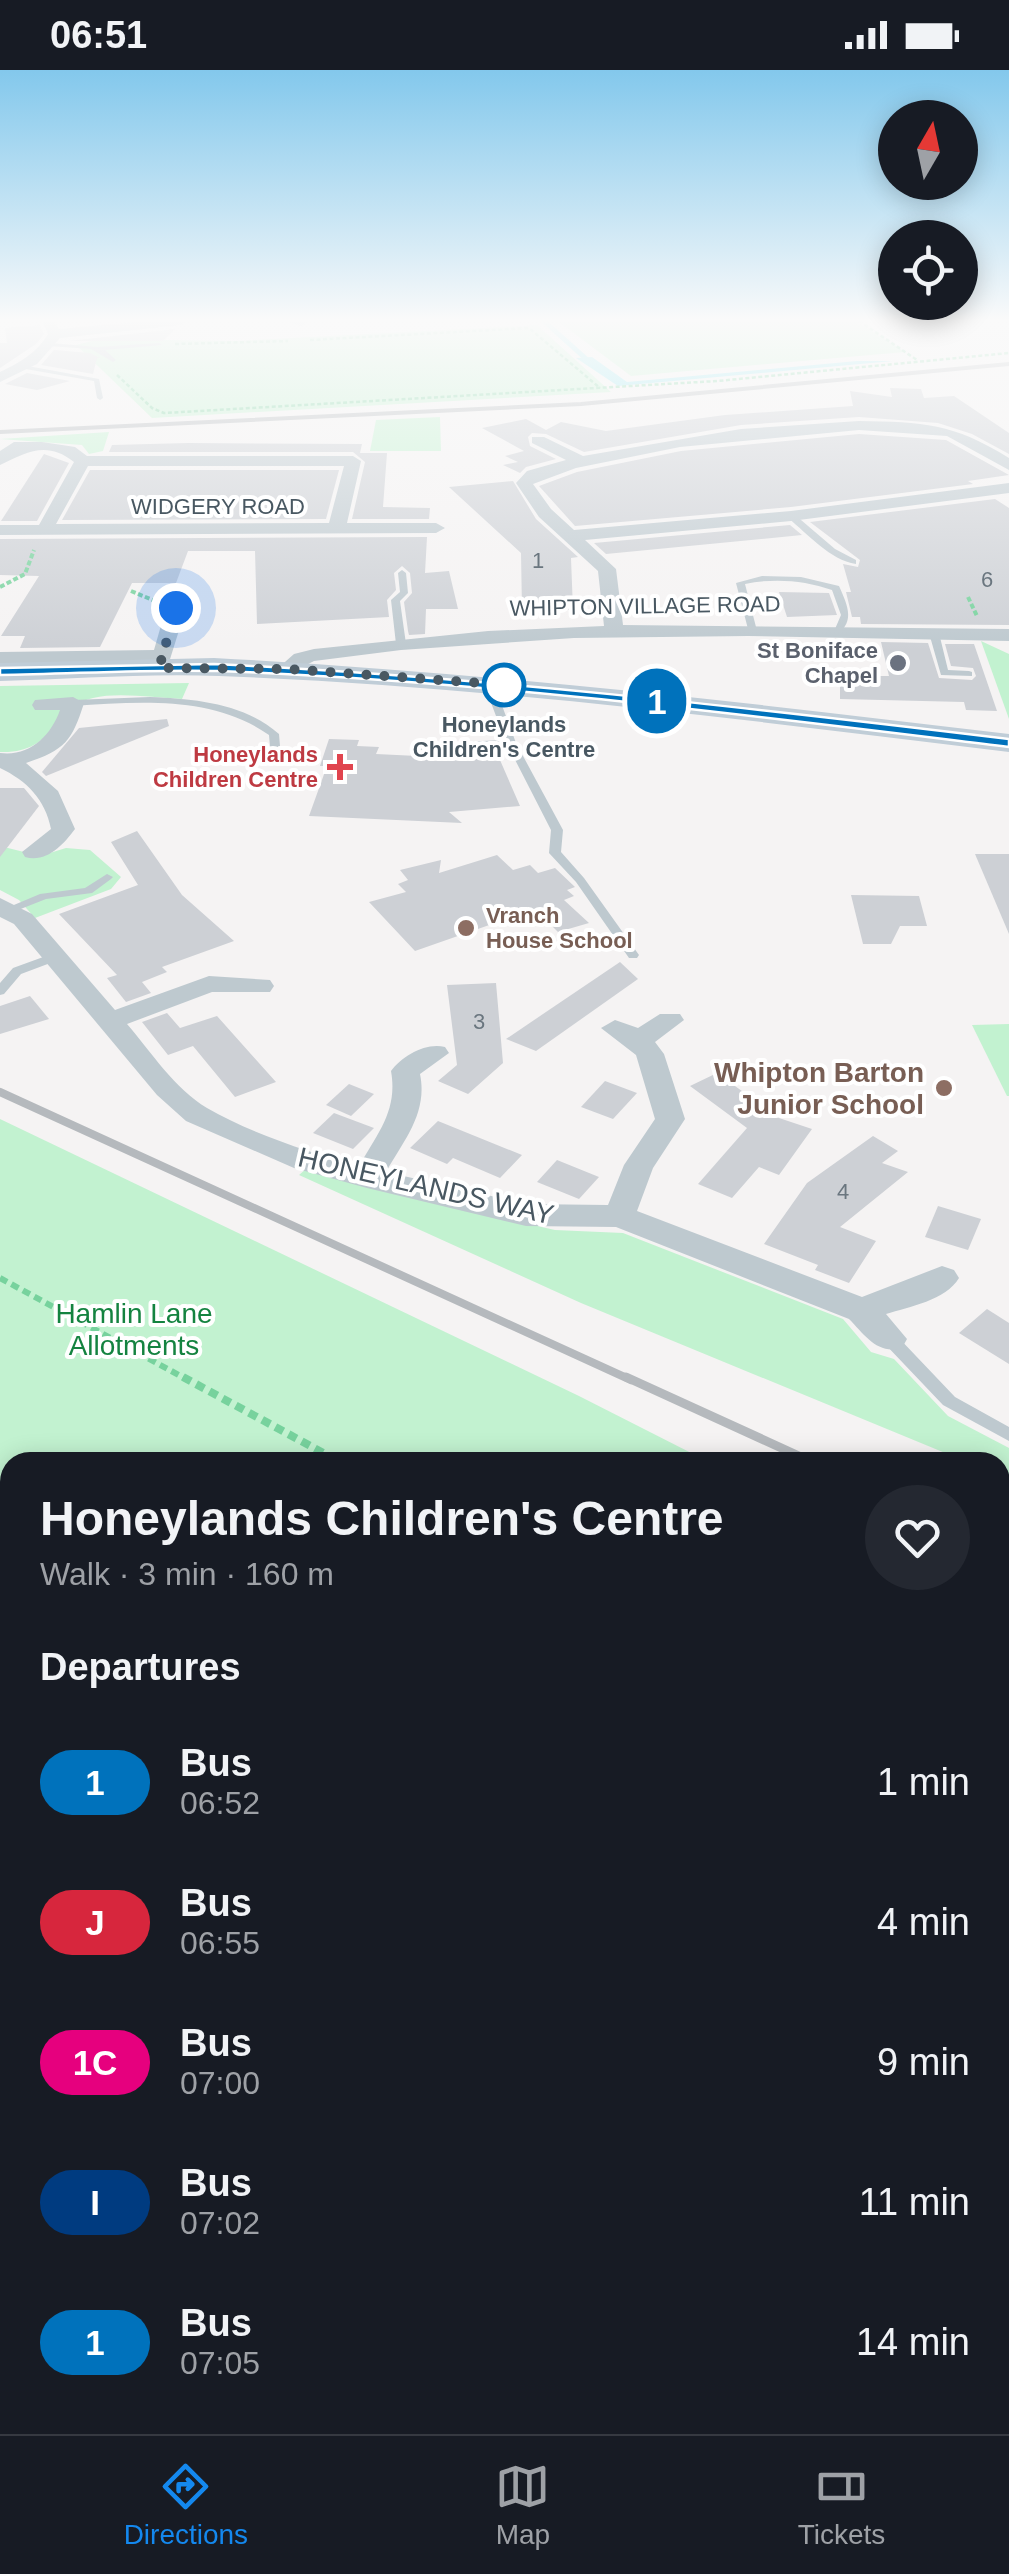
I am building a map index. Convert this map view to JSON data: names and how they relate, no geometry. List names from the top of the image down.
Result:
{
  "streets": {
    "street": ["WIDGERY ROAD", "WHIPTON VILLAGE ROAD", "HONEYLANDS WAY"]
  },
  "parks": ["Hamlin Lane Allotments"],
  "places": {
    "other": [
      "St Boniface Chapel",
      "Honeylands Children's Centre",
      "Vranch House School",
      "Whipton Barton Junior School"
    ],
    "health": ["Honeylands Children Centre"]
  },
  "lines": ["bus line 1"],
  "house_numbers": [
    "1",
    "6",
    "3",
    "4"
  ],
  "north": "top",
  "page": {
    "status": "06:51",
    "on_map": "1",
    "heading": [
      ["Honeylands Children's Centre", "Walk · 3 min · 160 m"],
      "Departures"
    ],
    "list": [
      {
        "mark": "1",
        "name": "Bus",
        "note": "06:52",
        "value": "1 min"
      },
      {
        "mark": "J",
        "name": "Bus",
        "note": "06:55",
        "value": "4 min"
      },
      {
        "mark": "1C",
        "name": "Bus",
        "note": "07:00",
        "value": "9 min"
      },
      {
        "mark": "I",
        "name": "Bus",
        "note": "07:02",
        "value": "11 min"
      },
      {
        "mark": "1",
        "name": "Bus",
        "note": "07:05",
        "value": "14 min"
      }
    ],
    "tabs": ["Directions", "Map", "Tickets"]
  }
}
